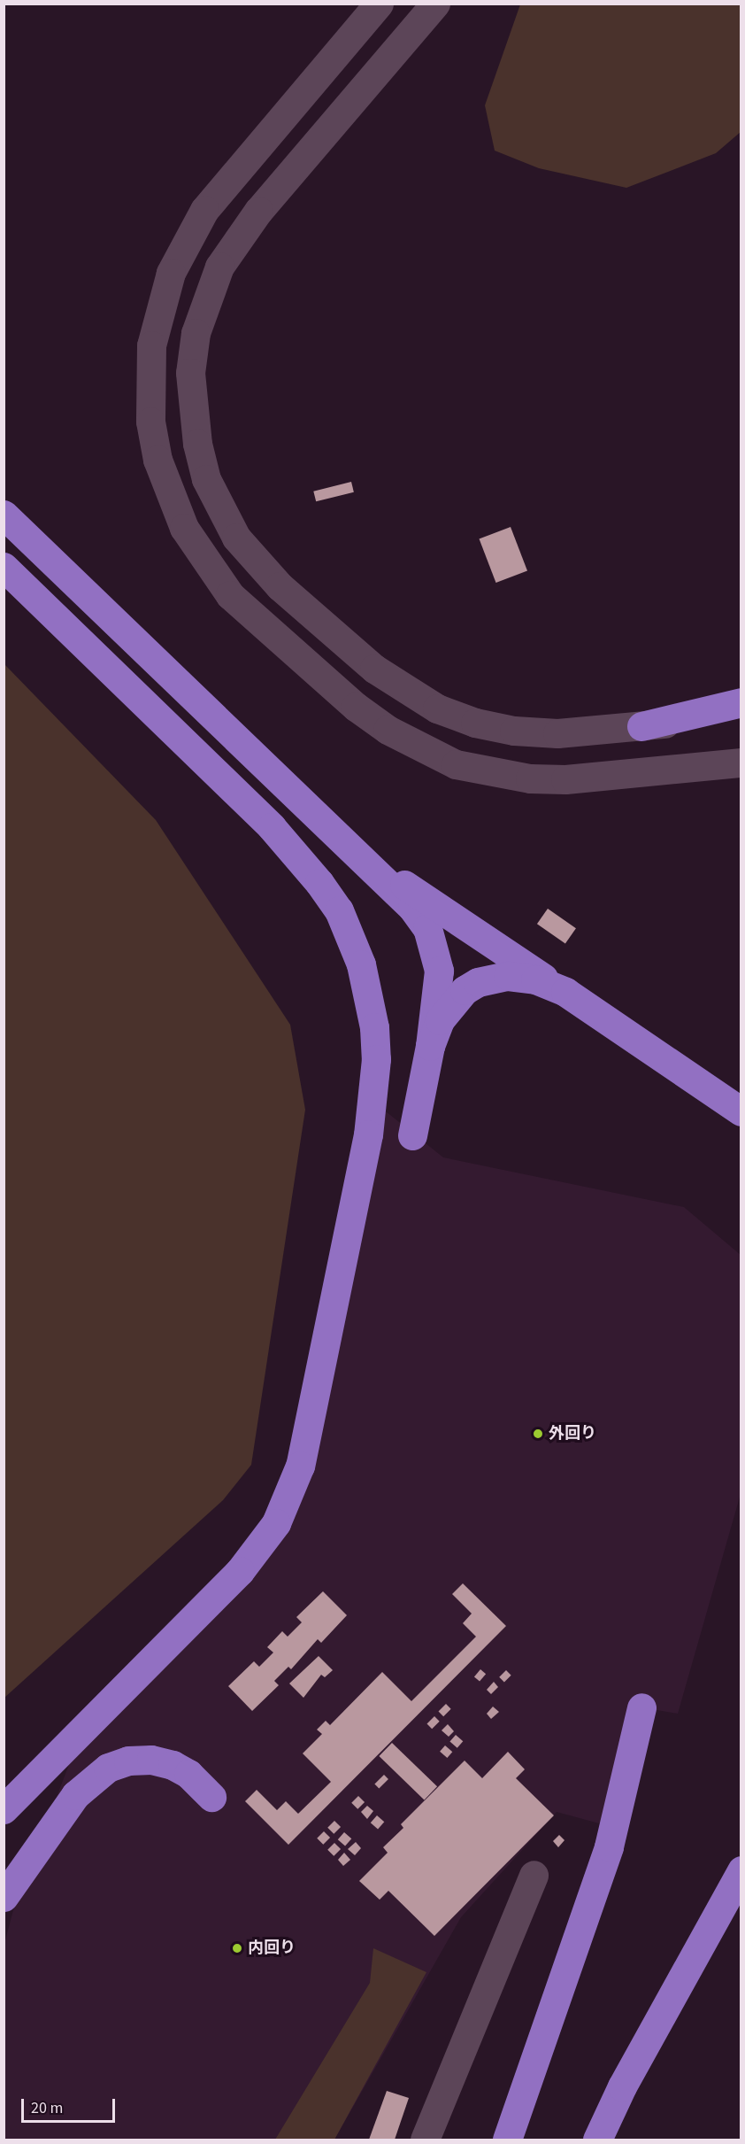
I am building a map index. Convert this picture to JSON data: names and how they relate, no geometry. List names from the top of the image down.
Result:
{
  "places": ["外回り", "内回り"],
  "scale_bar": "20 m"
}
